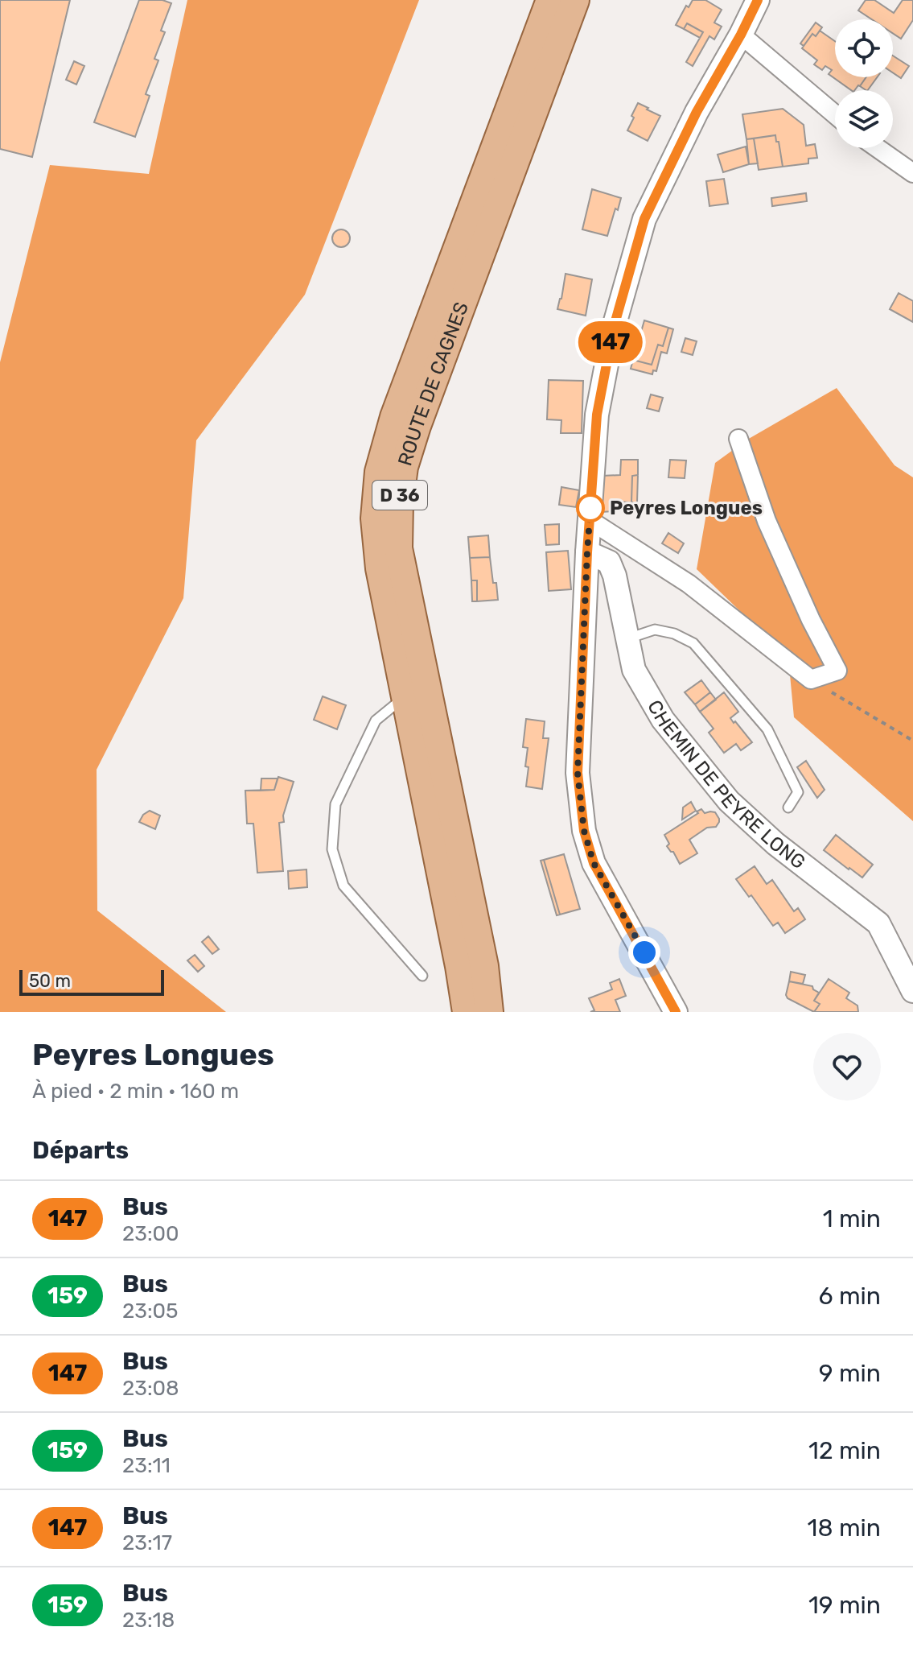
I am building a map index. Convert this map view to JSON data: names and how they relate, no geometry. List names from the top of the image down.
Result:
{
  "streets": {
    "main road": ["ROUTE DE CAGNES", "D 36"],
    "street": ["CHEMIN DE PEYRE LONG"]
  },
  "places": ["Peyres Longues"],
  "lines": ["bus line 147"],
  "scale_bar": "50 m",
  "page": {
    "on_map": "147",
    "scale": "50 m",
    "heading": [
      ["Peyres Longues", "À pied · 2 min · 160 m"],
      "Départs"
    ],
    "list": [
      {
        "mark": "147",
        "name": "Bus",
        "note": "23:00",
        "value": "1 min"
      },
      {
        "mark": "159",
        "name": "Bus",
        "note": "23:05",
        "value": "6 min"
      },
      {
        "mark": "147",
        "name": "Bus",
        "note": "23:08",
        "value": "9 min"
      },
      {
        "mark": "159",
        "name": "Bus",
        "note": "23:11",
        "value": "12 min"
      },
      {
        "mark": "147",
        "name": "Bus",
        "note": "23:17",
        "value": "18 min"
      },
      {
        "mark": "159",
        "name": "Bus",
        "note": "23:18",
        "value": "19 min"
      }
    ]
  }
}
